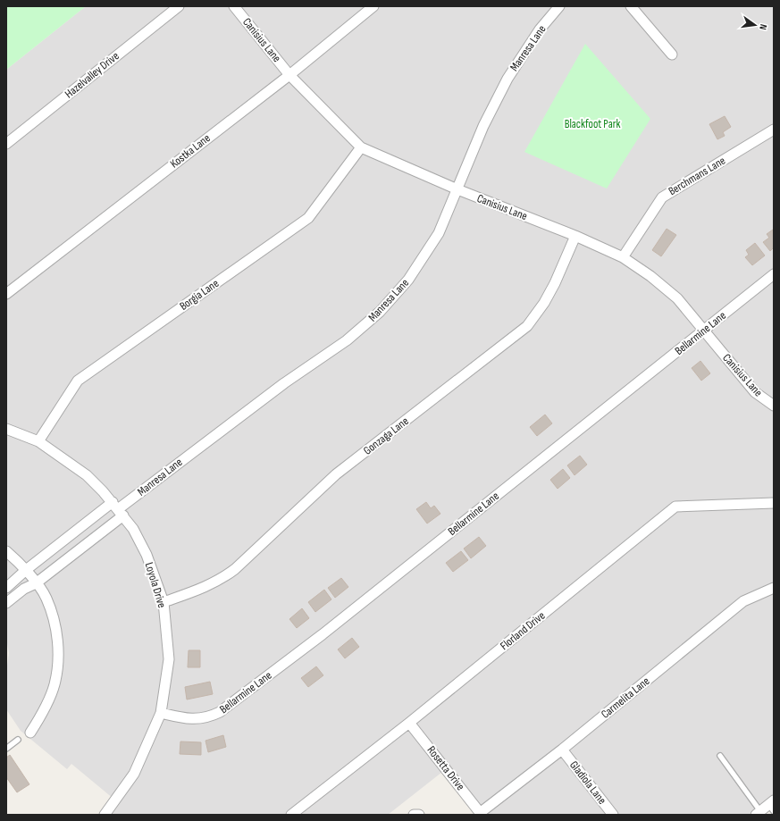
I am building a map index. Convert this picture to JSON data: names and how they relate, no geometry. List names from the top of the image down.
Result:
{
  "streets": {
    "street": [
      "Canisius Lane",
      "Manresa Lane",
      "Hazelvalley Drive",
      "Kostka Lane",
      "Berchmans Lane",
      "Borgia Lane",
      "Bellarmine Lane",
      "Gonzaga Lane",
      "Loyola Drive",
      "Florland Drive",
      "Carmelita Lane",
      "Rosetta Drive",
      "Gladiola Lane"
    ]
  },
  "crossings": [
    ["Canisius Lane", "Manresa Lane"],
    ["Canisius Lane", "Kostka Lane"],
    ["Canisius Lane", "Berchmans Lane"],
    ["Canisius Lane", "Borgia Lane"],
    ["Canisius Lane", "Bellarmine Lane"],
    ["Canisius Lane", "Gonzaga Lane"],
    ["Manresa Lane", "Loyola Drive"],
    ["Borgia Lane", "Loyola Drive"],
    ["Bellarmine Lane", "Loyola Drive"],
    ["Gonzaga Lane", "Loyola Drive"],
    ["Florland Drive", "Rosetta Drive"],
    ["Carmelita Lane", "Rosetta Drive"],
    ["Carmelita Lane", "Gladiola Lane"]
  ],
  "parks": ["Blackfoot Park"],
  "north": "right"
}
